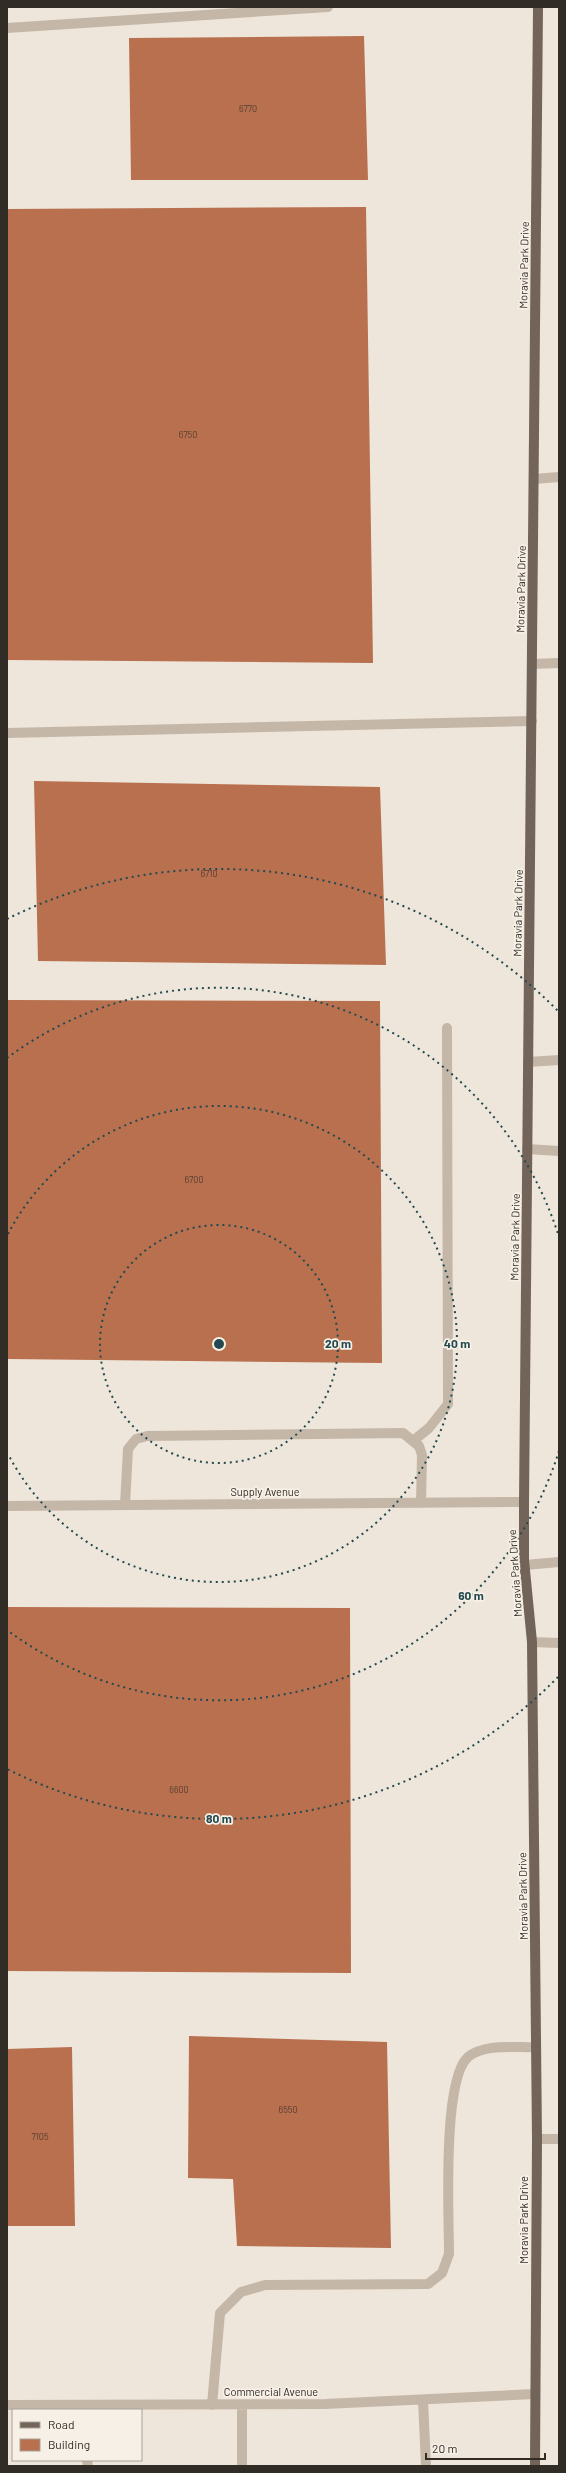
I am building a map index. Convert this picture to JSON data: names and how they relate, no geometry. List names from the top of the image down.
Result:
{
  "streets": {
    "main road": ["Moravia Park Drive"],
    "street": ["Supply Avenue", "Commercial Avenue"]
  },
  "crossings": [
    ["Moravia Park Drive", "Supply Avenue"],
    ["Moravia Park Drive", "Commercial Avenue"]
  ],
  "house_numbers": [
    "6770",
    "6750",
    "6710",
    "6700",
    "6600",
    "6550",
    "7105"
  ],
  "legend": ["Road", "Building"],
  "scale_bar": "20 m",
  "rings": [
    "20 m",
    "40 m",
    "60 m",
    "80 m"
  ]
}
